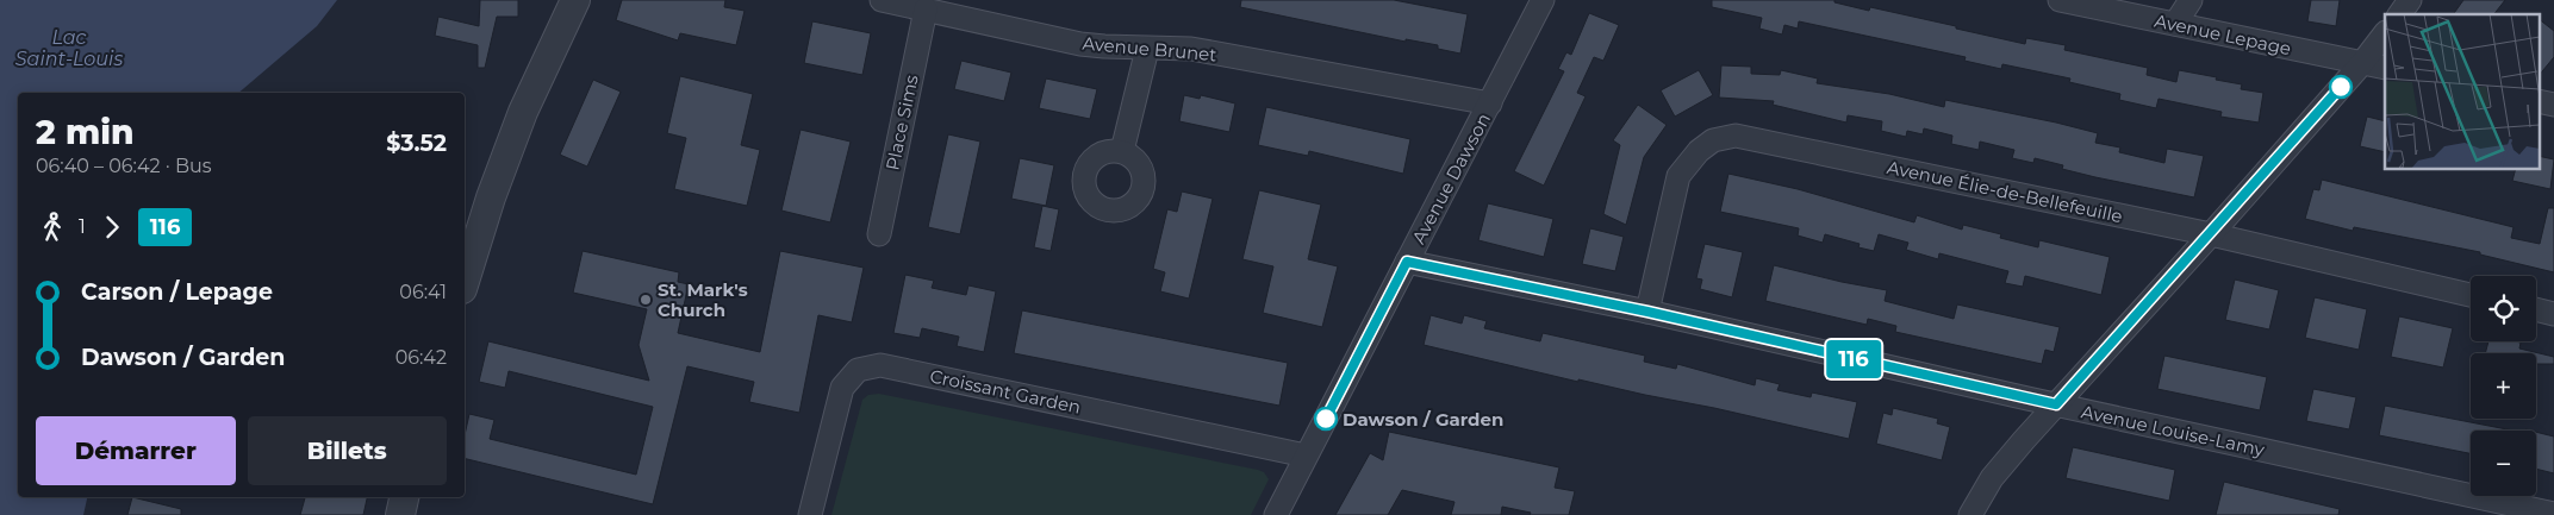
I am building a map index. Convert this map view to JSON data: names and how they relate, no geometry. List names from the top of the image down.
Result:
{
  "streets": {
    "street": [
      "Avenue Lepage",
      "Avenue Brunet",
      "Place Sims",
      "Avenue Dawson",
      "Avenue Élie-de-Bellefeuille",
      "Croissant Garden",
      "Avenue Louise-Lamy"
    ]
  },
  "crossings": [
    ["Avenue Brunet", "Place Sims"],
    ["Avenue Brunet", "Avenue Dawson"],
    ["Avenue Dawson", "Croissant Garden"],
    ["Avenue Dawson", "Avenue Louise-Lamy"],
    ["Avenue Élie-de-Bellefeuille", "Avenue Louise-Lamy"]
  ],
  "water": ["Lac Saint-Louis"],
  "places": ["St. Mark's Church", "Dawson / Garden"],
  "lines": ["bus line 116"],
  "page": {
    "on_map": "116",
    "heading": ["2 min", "06:40 – 06:42 · Bus", "$3.52"],
    "legs": ["1", "116"],
    "list": [
      {
        "name": "Carson / Lepage",
        "value": "06:41"
      },
      {
        "name": "Dawson / Garden",
        "value": "06:42"
      }
    ],
    "map_buttons": ["+", "−"],
    "buttons": ["Démarrer", "Billets"]
  }
}
